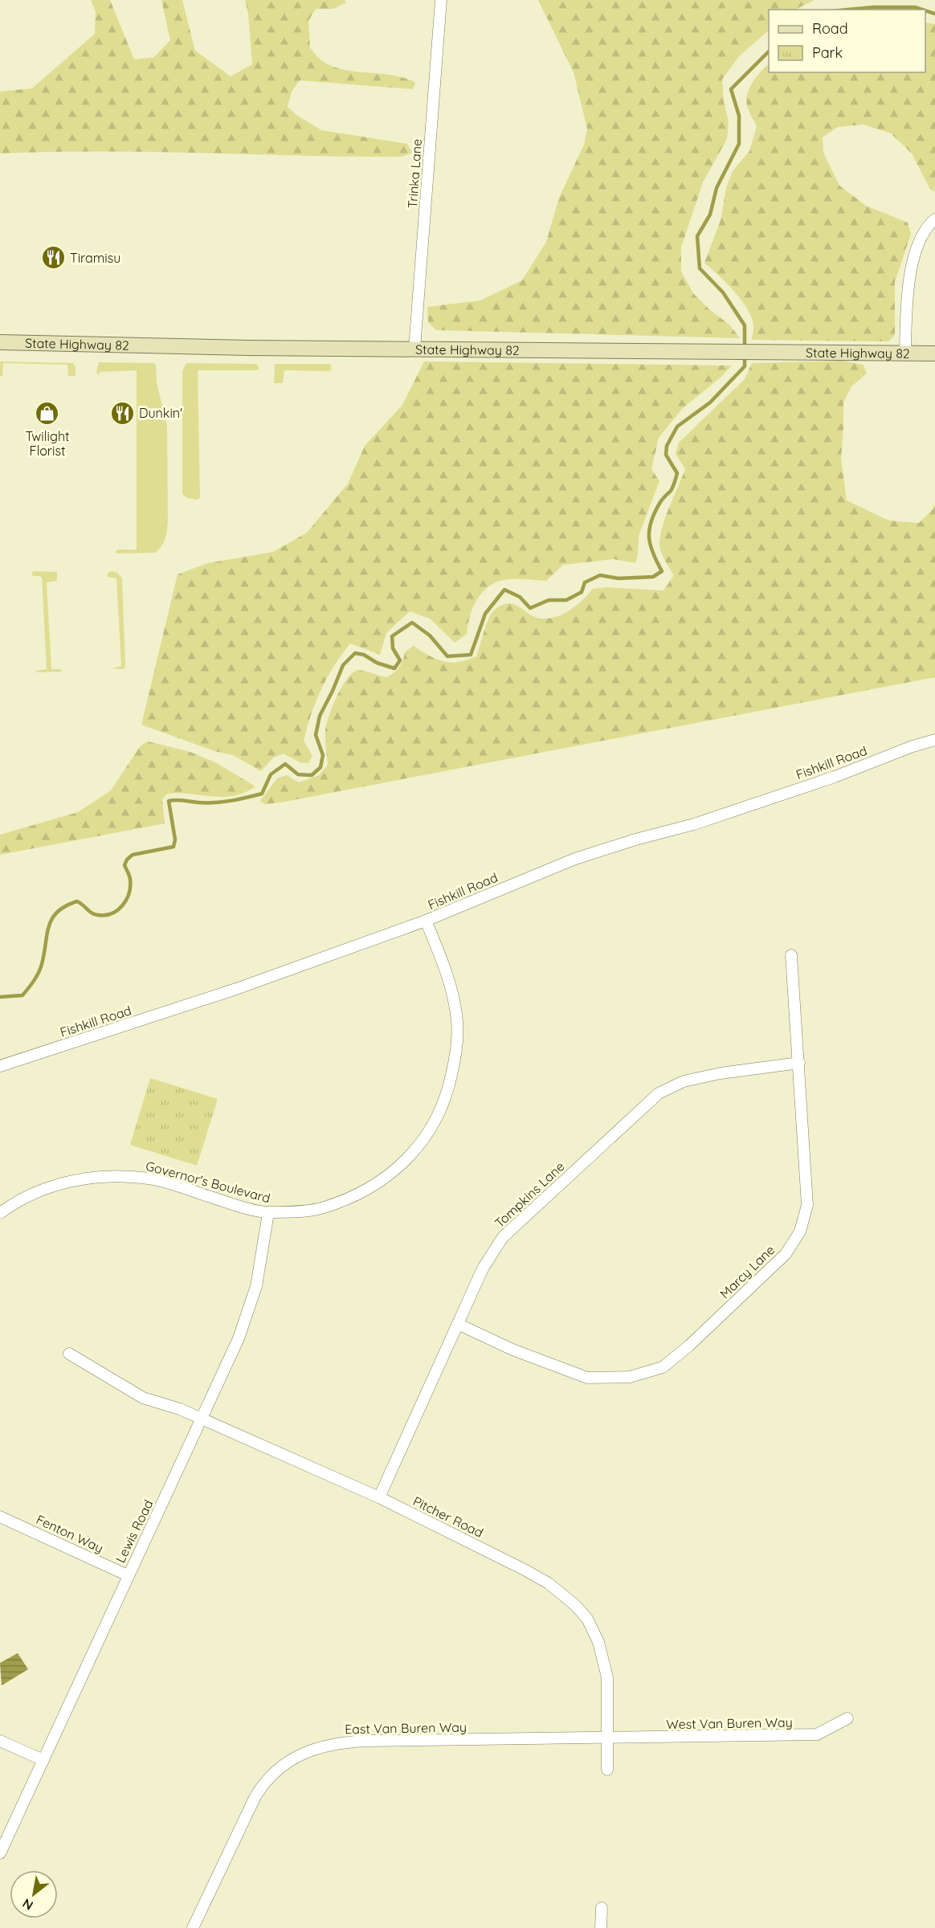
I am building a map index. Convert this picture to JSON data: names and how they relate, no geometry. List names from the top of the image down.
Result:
{
  "streets": {
    "main road": ["State Highway 82"],
    "street": [
      "Trinka Lane",
      "Fishkill Road",
      "Governor's Boulevard",
      "Tompkins Lane",
      "Marcy Lane",
      "Pitcher Road",
      "Lewis Road",
      "Fenton Way",
      "West Van Buren Way",
      "East Van Buren Way"
    ]
  },
  "crossings": [
    ["Trinka Lane", "State Highway 82"],
    ["Fishkill Road", "Governor's Boulevard"],
    ["Governor's Boulevard", "Lewis Road"],
    ["Tompkins Lane", "Marcy Lane"],
    ["Tompkins Lane", "Pitcher Road"],
    ["Pitcher Road", "Lewis Road"],
    ["Pitcher Road", "West Van Buren Way"],
    ["Pitcher Road", "East Van Buren Way"],
    ["Lewis Road", "Fenton Way"],
    ["West Van Buren Way", "East Van Buren Way"]
  ],
  "places": {
    "restaurant": ["Tiramisu", "Dunkin'"],
    "shop": ["Twilight Florist"]
  },
  "legend": ["Road", "Park"],
  "north": "bottom left"
}
